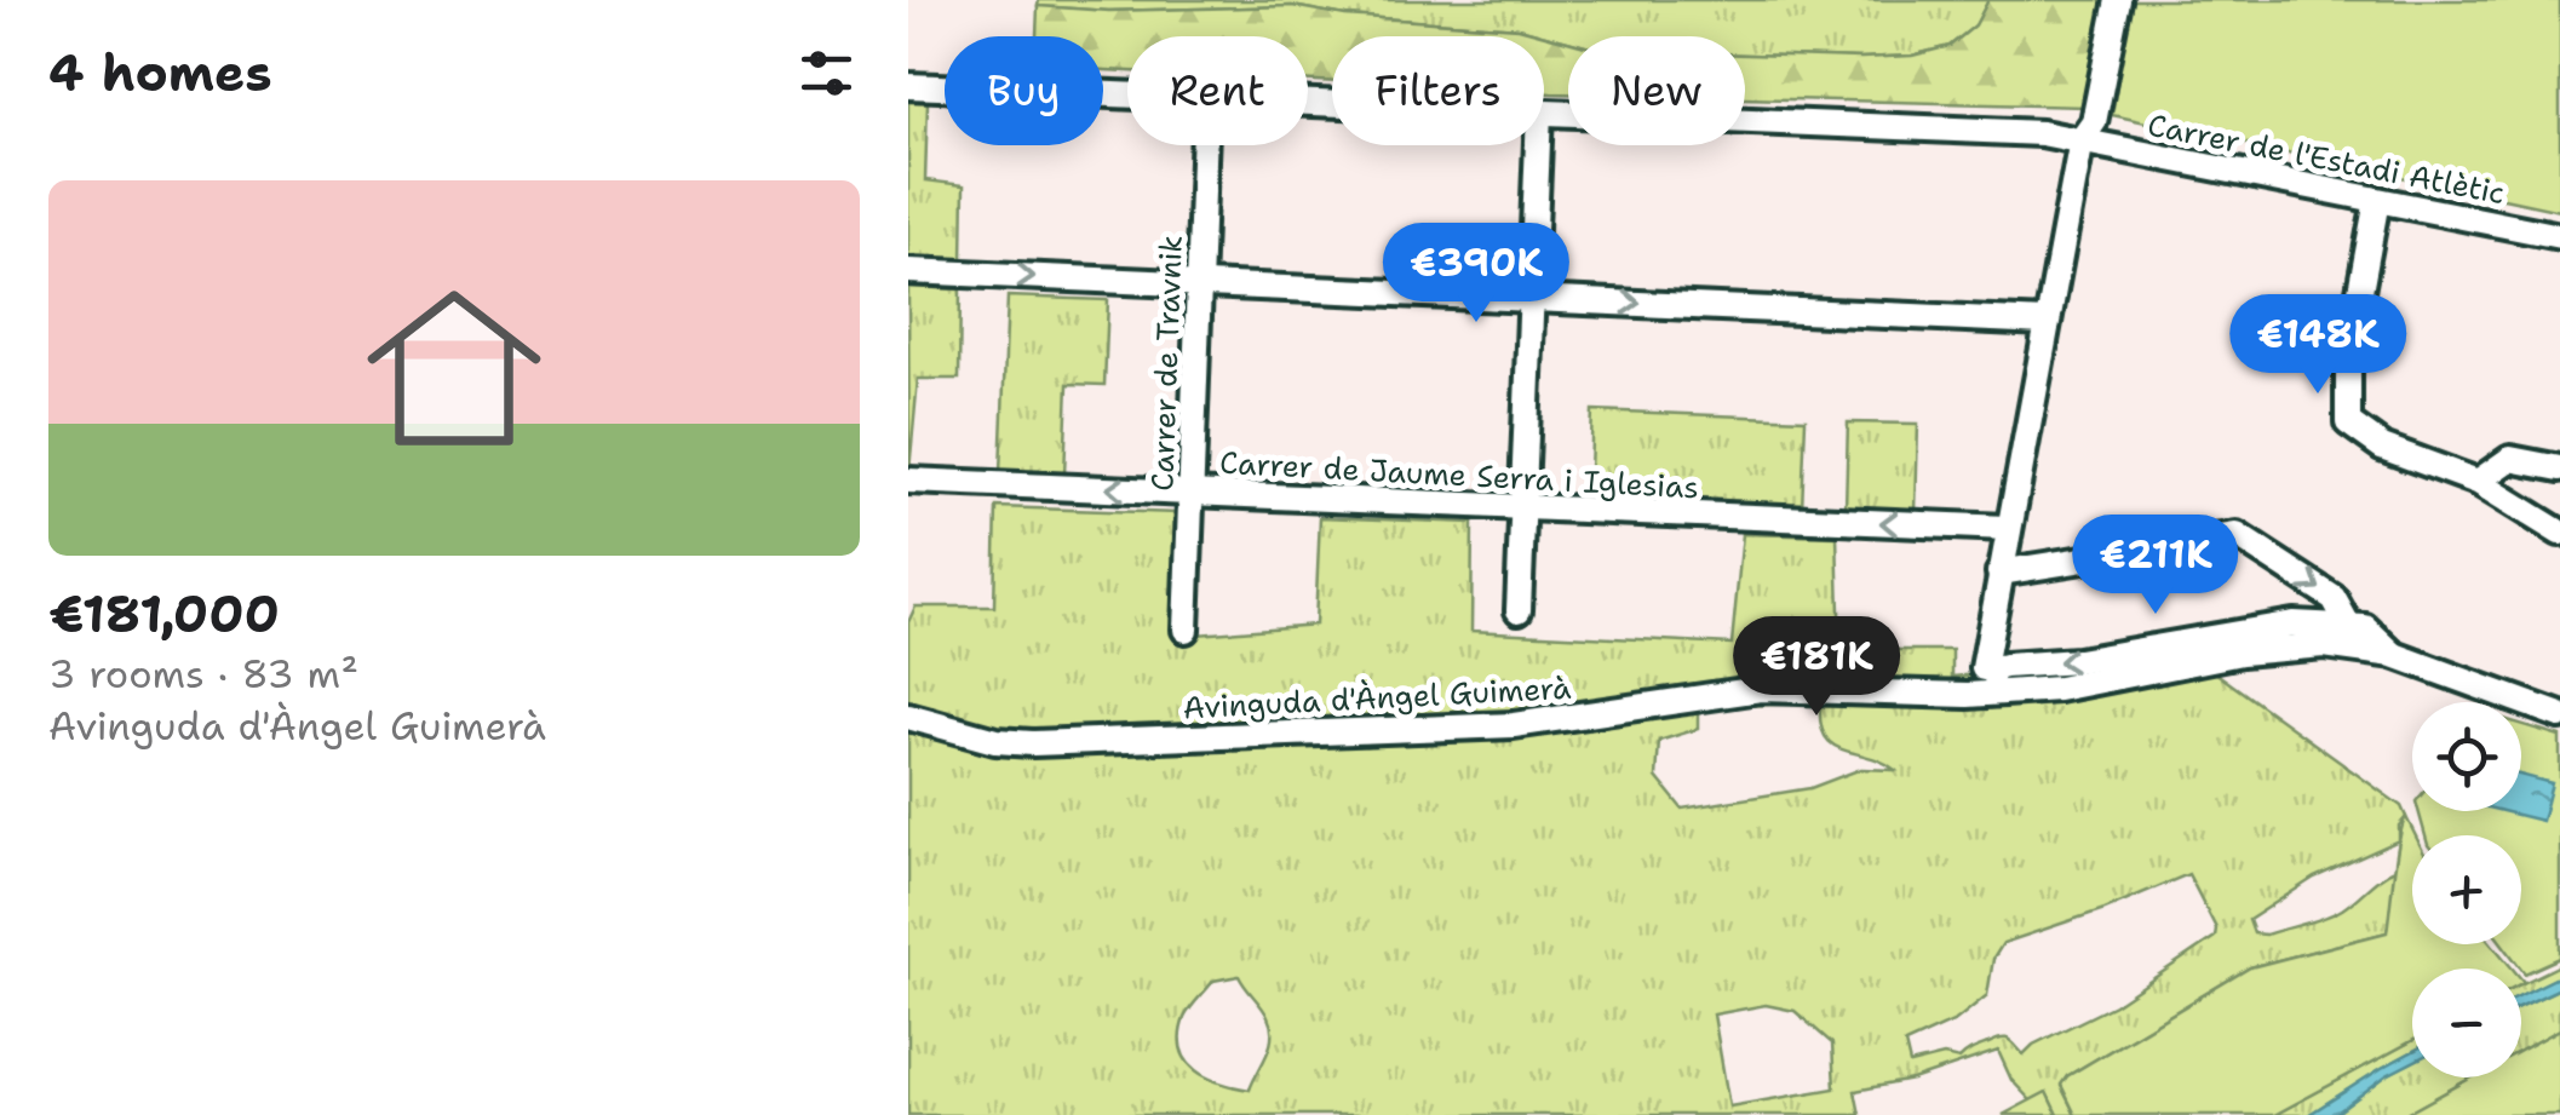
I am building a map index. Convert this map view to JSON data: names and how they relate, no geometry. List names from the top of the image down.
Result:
{
  "streets": {
    "street": [
      "Carrer de l'Estadi Atlètic",
      "Carrer de Travnik",
      "Carrer de Jaume Serra i Iglesias",
      "Avinguda d'Àngel Guimerà"
    ]
  },
  "crossings": [
    ["Carrer de Travnik", "Carrer de Jaume Serra i Iglesias"]
  ],
  "page": {
    "heading": "4 homes",
    "chip": [
      "Buy",
      "Rent",
      "Filters",
      "New"
    ],
    "list": [
      {
        "name": "€181,000",
        "note": "3 rooms · 83 m² · Avinguda d'Àngel Guimerà"
      }
    ],
    "price": [
      "€390K",
      "€148K",
      "€211K",
      "€181K"
    ],
    "map_buttons": ["+", "−"]
  }
}
